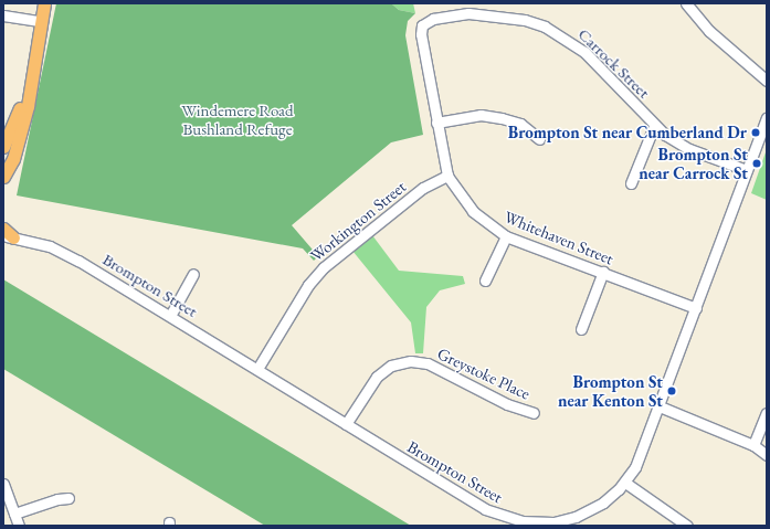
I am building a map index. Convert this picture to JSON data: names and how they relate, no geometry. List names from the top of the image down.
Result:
{
  "streets": {
    "street": [
      "Carrock Street",
      "Workington Street",
      "Whitehaven Street",
      "Brompton Street",
      "Greystoke Place"
    ]
  },
  "crossings": [
    ["Carrock Street", "Whitehaven Street"],
    ["Carrock Street", "Brompton Street"],
    ["Workington Street", "Whitehaven Street"],
    ["Workington Street", "Brompton Street"],
    ["Whitehaven Street", "Brompton Street"],
    ["Brompton Street", "Greystoke Place"]
  ],
  "parks": ["Windemere Road Bushland Refuge"],
  "places": ["Brompton St near Cumberland Dr", "Brompton St near Carrock St", "Brompton St near Kenton St"]
}
